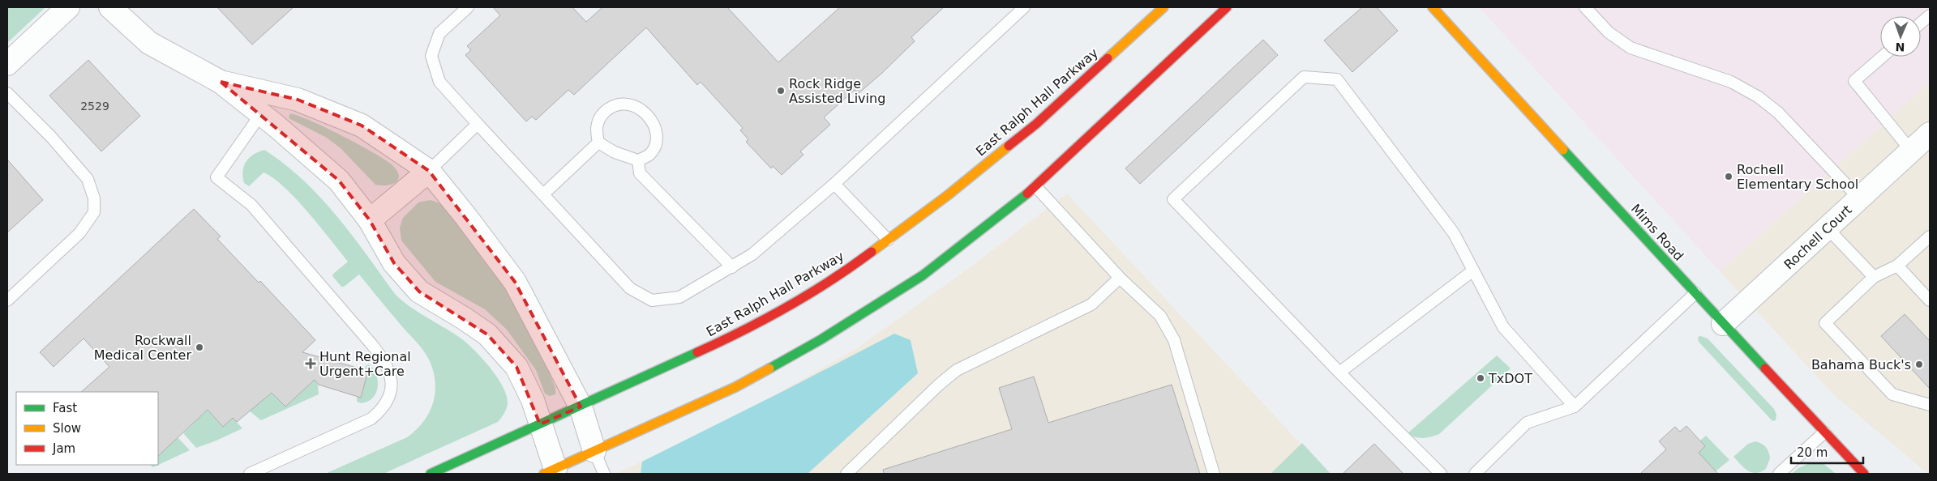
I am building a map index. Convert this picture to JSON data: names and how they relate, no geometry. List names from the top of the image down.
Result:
{
  "streets": {
    "main road": ["East Ralph Hall Parkway", "Mims Road"],
    "street": ["Rochell Court"]
  },
  "crossings": [
    ["Mims Road", "Rochell Court"]
  ],
  "places": {
    "other": [
      "Rock Ridge Assisted Living",
      "Rochell Elementary School",
      "Rockwall Medical Center",
      "Bahama Buck's",
      "TxDOT"
    ],
    "health": ["Hunt Regional Urgent+Care"]
  },
  "house_numbers": ["2529"],
  "legend": ["Fast", "Slow", "Jam"],
  "scale_bar": "20 m",
  "north": "bottom"
}
